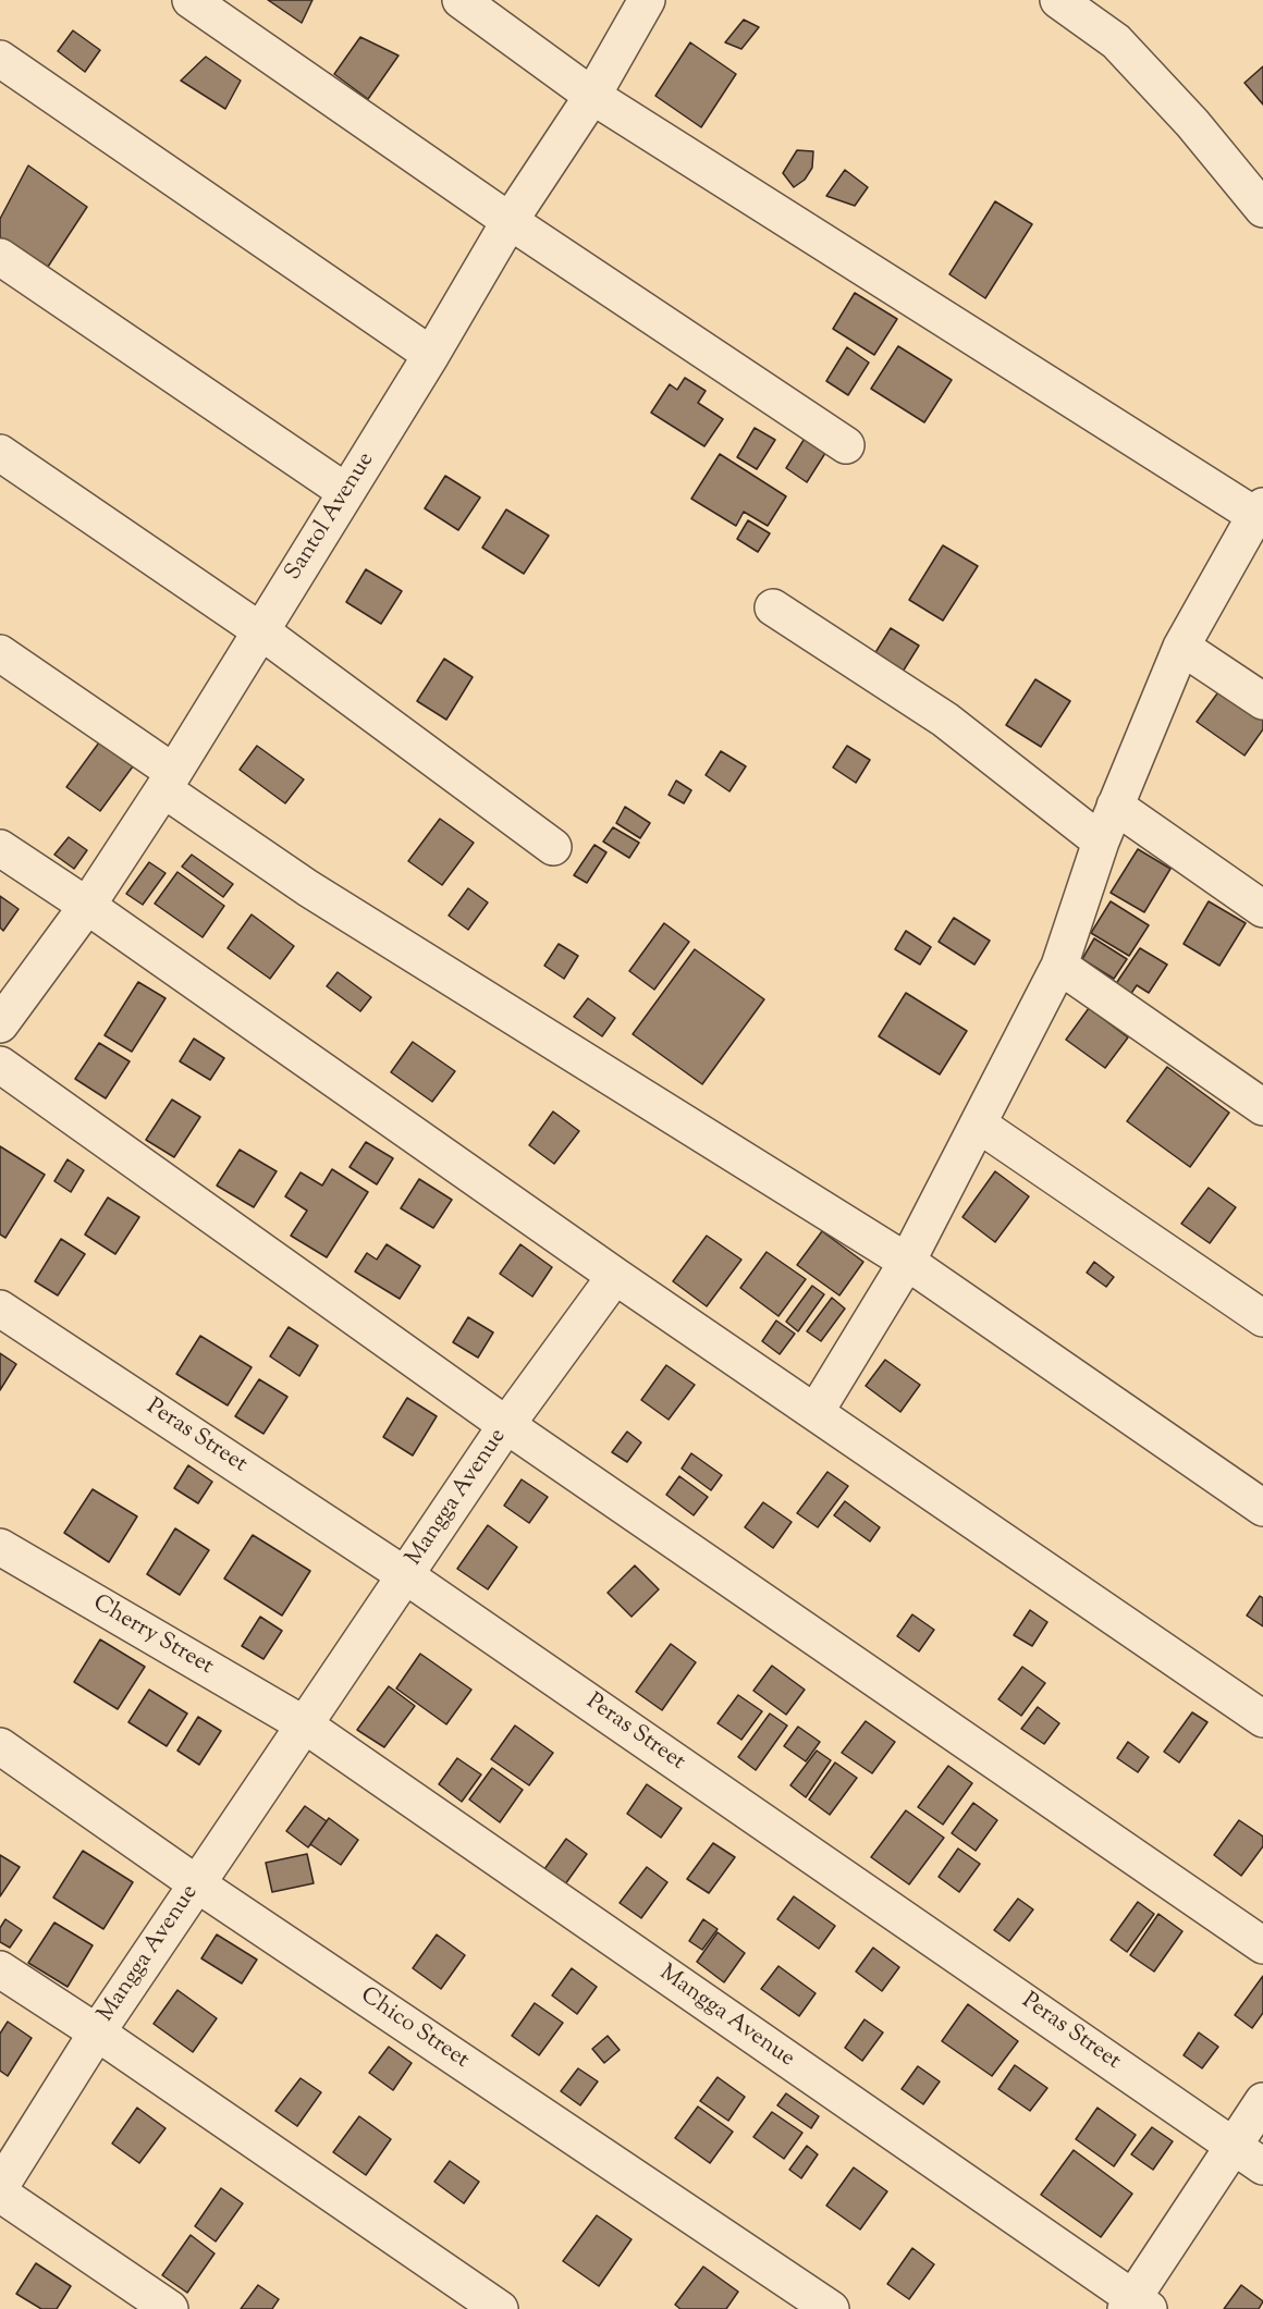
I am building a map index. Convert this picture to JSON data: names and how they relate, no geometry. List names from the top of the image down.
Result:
{
  "streets": {
    "street": [
      "Santol Avenue",
      "Peras Street",
      "Mangga Avenue",
      "Cherry Street",
      "Chico Street"
    ]
  },
  "crossings": [
    ["Peras Street", "Mangga Avenue"],
    ["Mangga Avenue", "Cherry Street"],
    ["Mangga Avenue", "Chico Street"]
  ]
}
